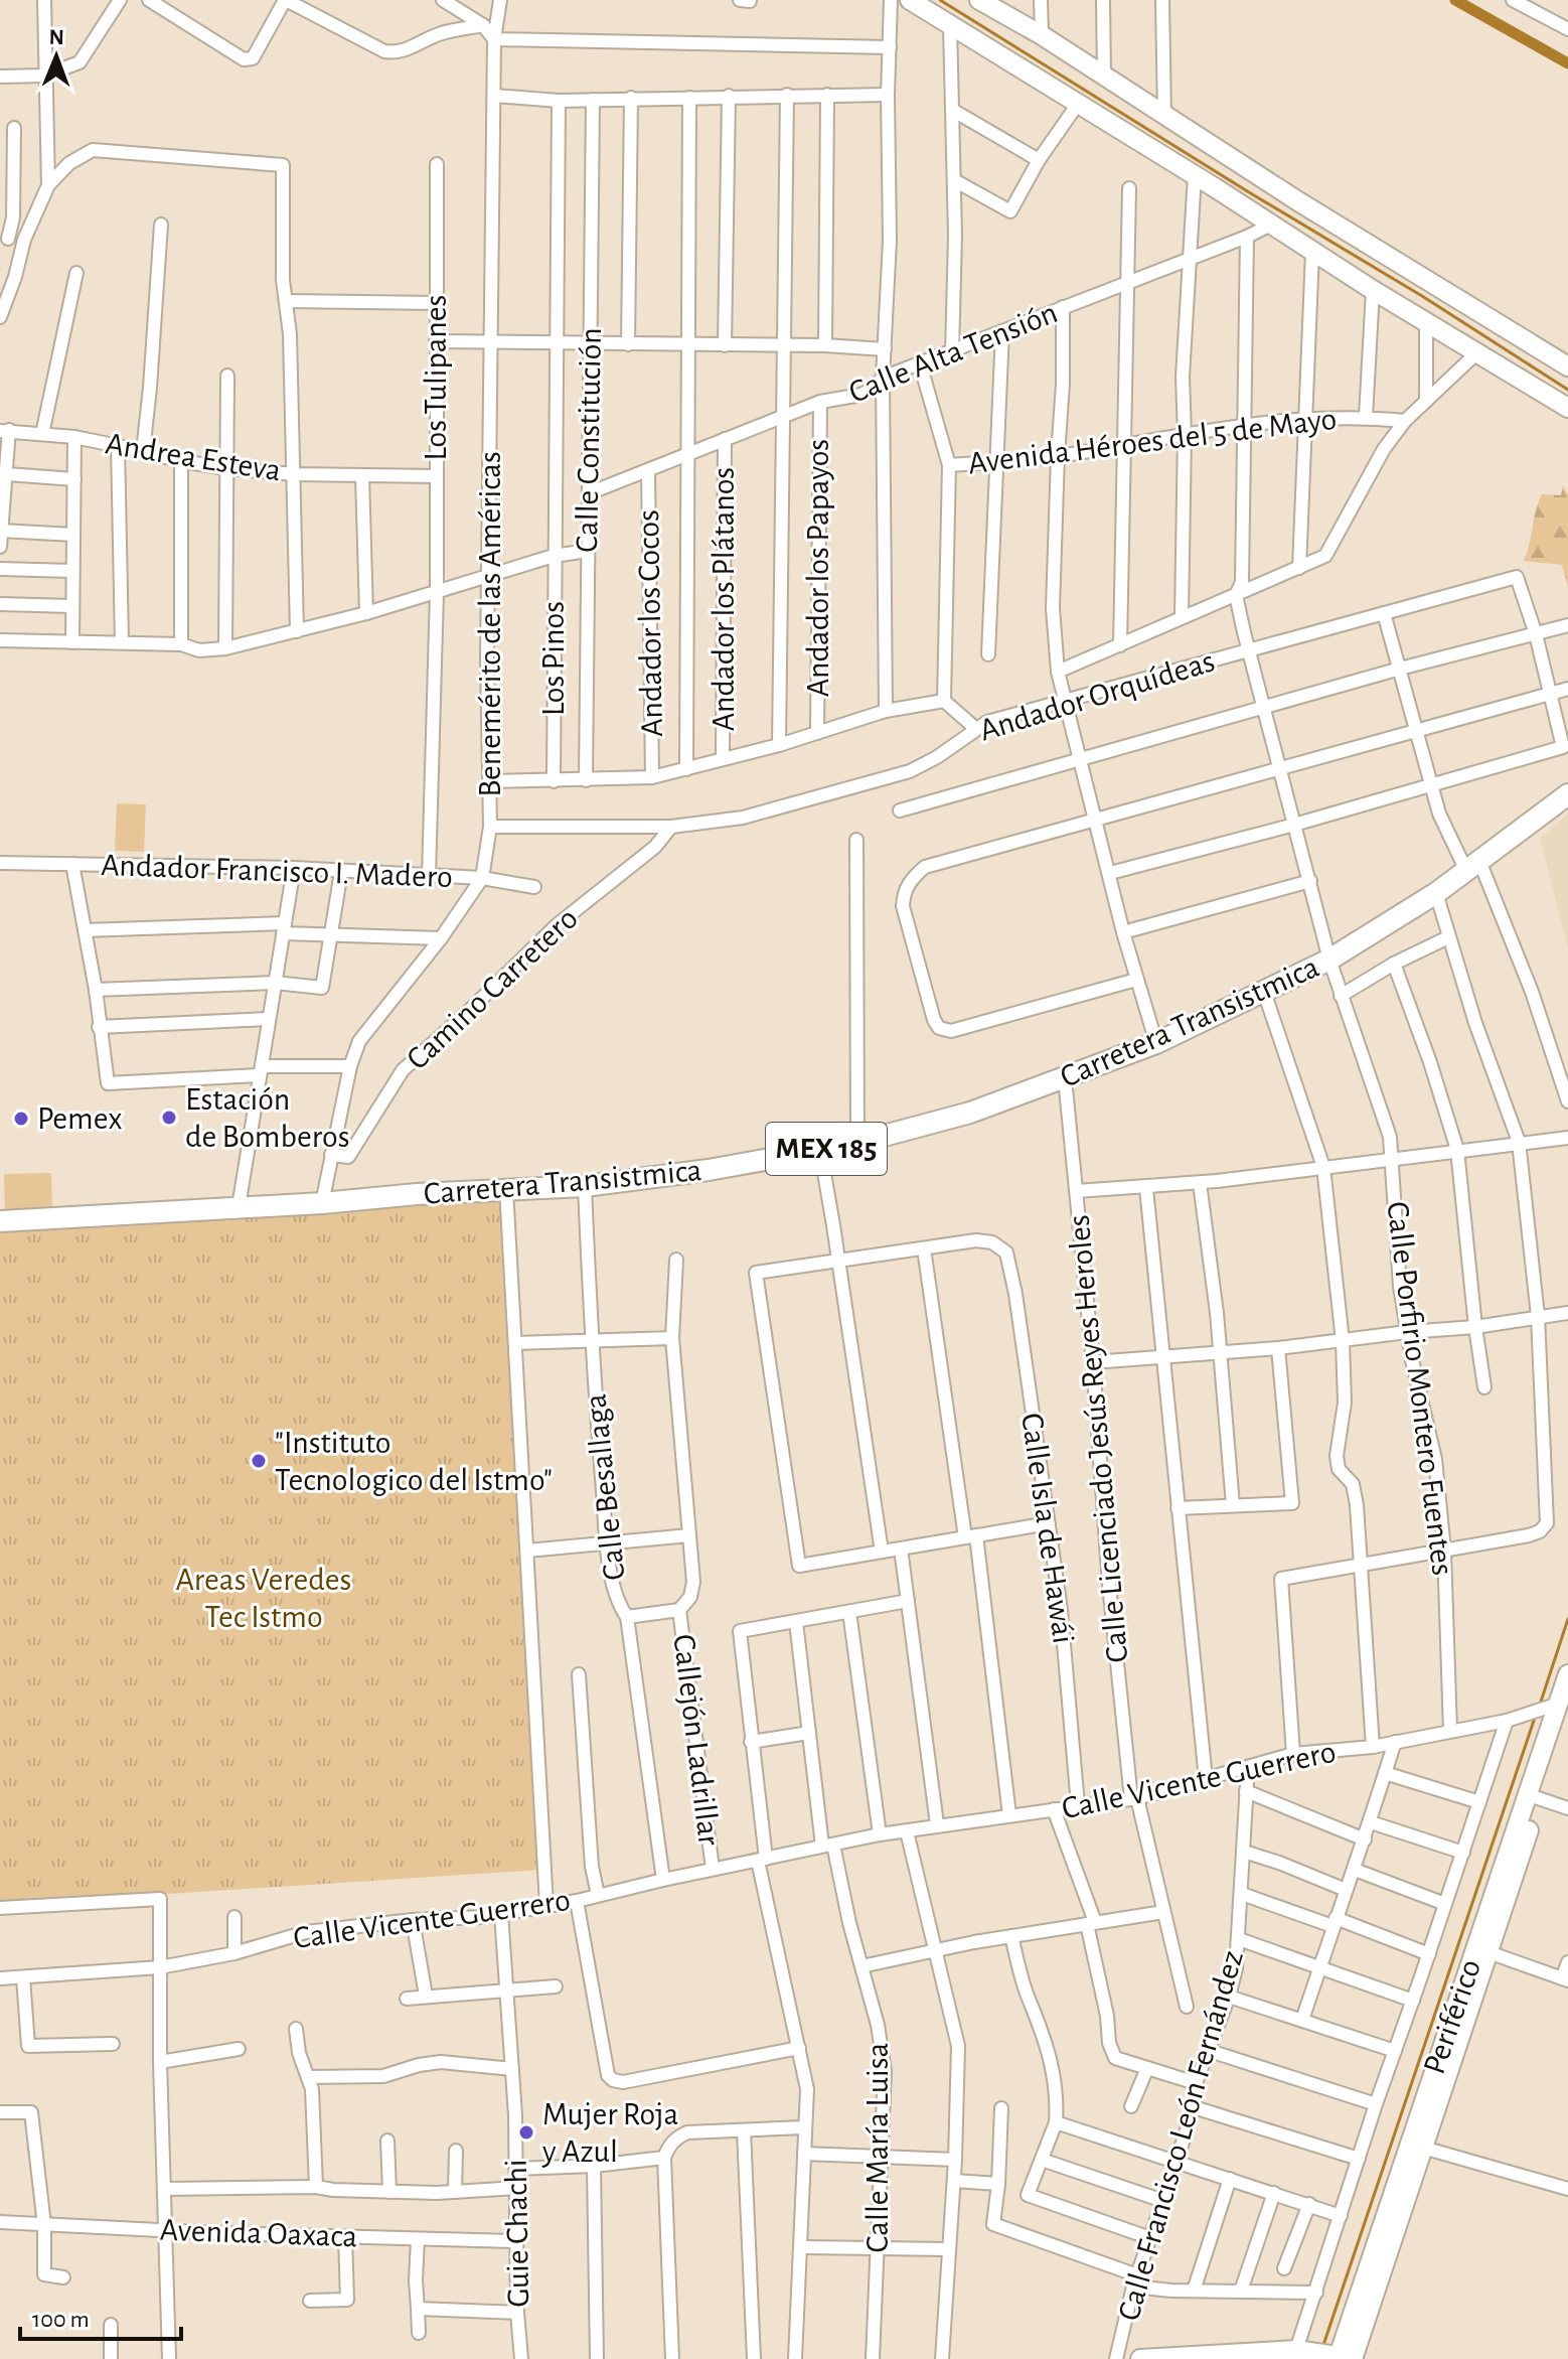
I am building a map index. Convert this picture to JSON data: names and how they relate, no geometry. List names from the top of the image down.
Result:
{
  "streets": {
    "main road": ["Carretera Transistmica", "MEX 185"],
    "street": [
      "Calle Alta Tensión",
      "Los Tulipanes",
      "Calle Constitución",
      "Avenida Héroes del 5 de Mayo",
      "Andrea Esteva",
      "Andador los Papayos",
      "Andador los Plátanos",
      "Andador los Cocos",
      "Benemérito de las Américas",
      "Los Pinos",
      "Andador Orquídeas",
      "Andador Francisco I. Madero",
      "Camino Carretero",
      "Calle Porfirio Montero Fuentes",
      "Calle Licenciado Jesús Reyes Heroles",
      "Calle Besallaga",
      "Calle Isla de Hawái",
      "Callejón Ladrillar",
      "Calle Vicente Guerrero",
      "Periférico",
      "Calle Francisco León Fernández",
      "Calle María Luisa",
      "Avenida Oaxaca",
      "Guie Chachi"
    ]
  },
  "crossings": [
    ["Calle Alta Tensión", "Calle Constitución"],
    ["Calle Alta Tensión", "Andador los Papayos"],
    ["Calle Alta Tensión", "Andador los Plátanos"],
    ["Calle Alta Tensión", "Andador los Cocos"],
    ["Los Tulipanes", "Andrea Esteva"],
    ["Los Tulipanes", "Andador Francisco I. Madero"],
    ["Benemérito de las Américas", "Andador Orquídeas"],
    ["Benemérito de las Américas", "Andador Francisco I. Madero"],
    ["Benemérito de las Américas", "Camino Carretero"],
    ["Benemérito de las Américas", "Carretera Transistmica"],
    ["Andador Orquídeas", "Camino Carretero"],
    ["Andador Orquídeas", "Calle Porfirio Montero Fuentes"],
    ["Carretera Transistmica", "Calle Porfirio Montero Fuentes"],
    ["Carretera Transistmica", "Calle Licenciado Jesús Reyes Heroles"],
    ["Carretera Transistmica", "Calle Besallaga"],
    ["Calle Porfirio Montero Fuentes", "Calle Vicente Guerrero"],
    ["Calle Licenciado Jesús Reyes Heroles", "Calle Vicente Guerrero"],
    ["Calle Besallaga", "Calle Vicente Guerrero"],
    ["Calle Isla de Hawái", "Calle Vicente Guerrero"],
    ["Callejón Ladrillar", "Calle Vicente Guerrero"],
    ["Calle Vicente Guerrero", "Periférico"],
    ["Calle Vicente Guerrero", "Calle Francisco León Fernández"],
    ["Calle Vicente Guerrero", "Calle María Luisa"],
    ["Calle Vicente Guerrero", "Guie Chachi"],
    ["Avenida Oaxaca", "Guie Chachi"]
  ],
  "parks": ["Areas Veredes Tec Istmo"],
  "places": [
    "Estación de Bomberos",
    "Pemex",
    "\"Instituto Tecnologico del Istmo\"",
    "Mujer Roja y Azul"
  ],
  "scale_bar": "100 m",
  "north": "top"
}
